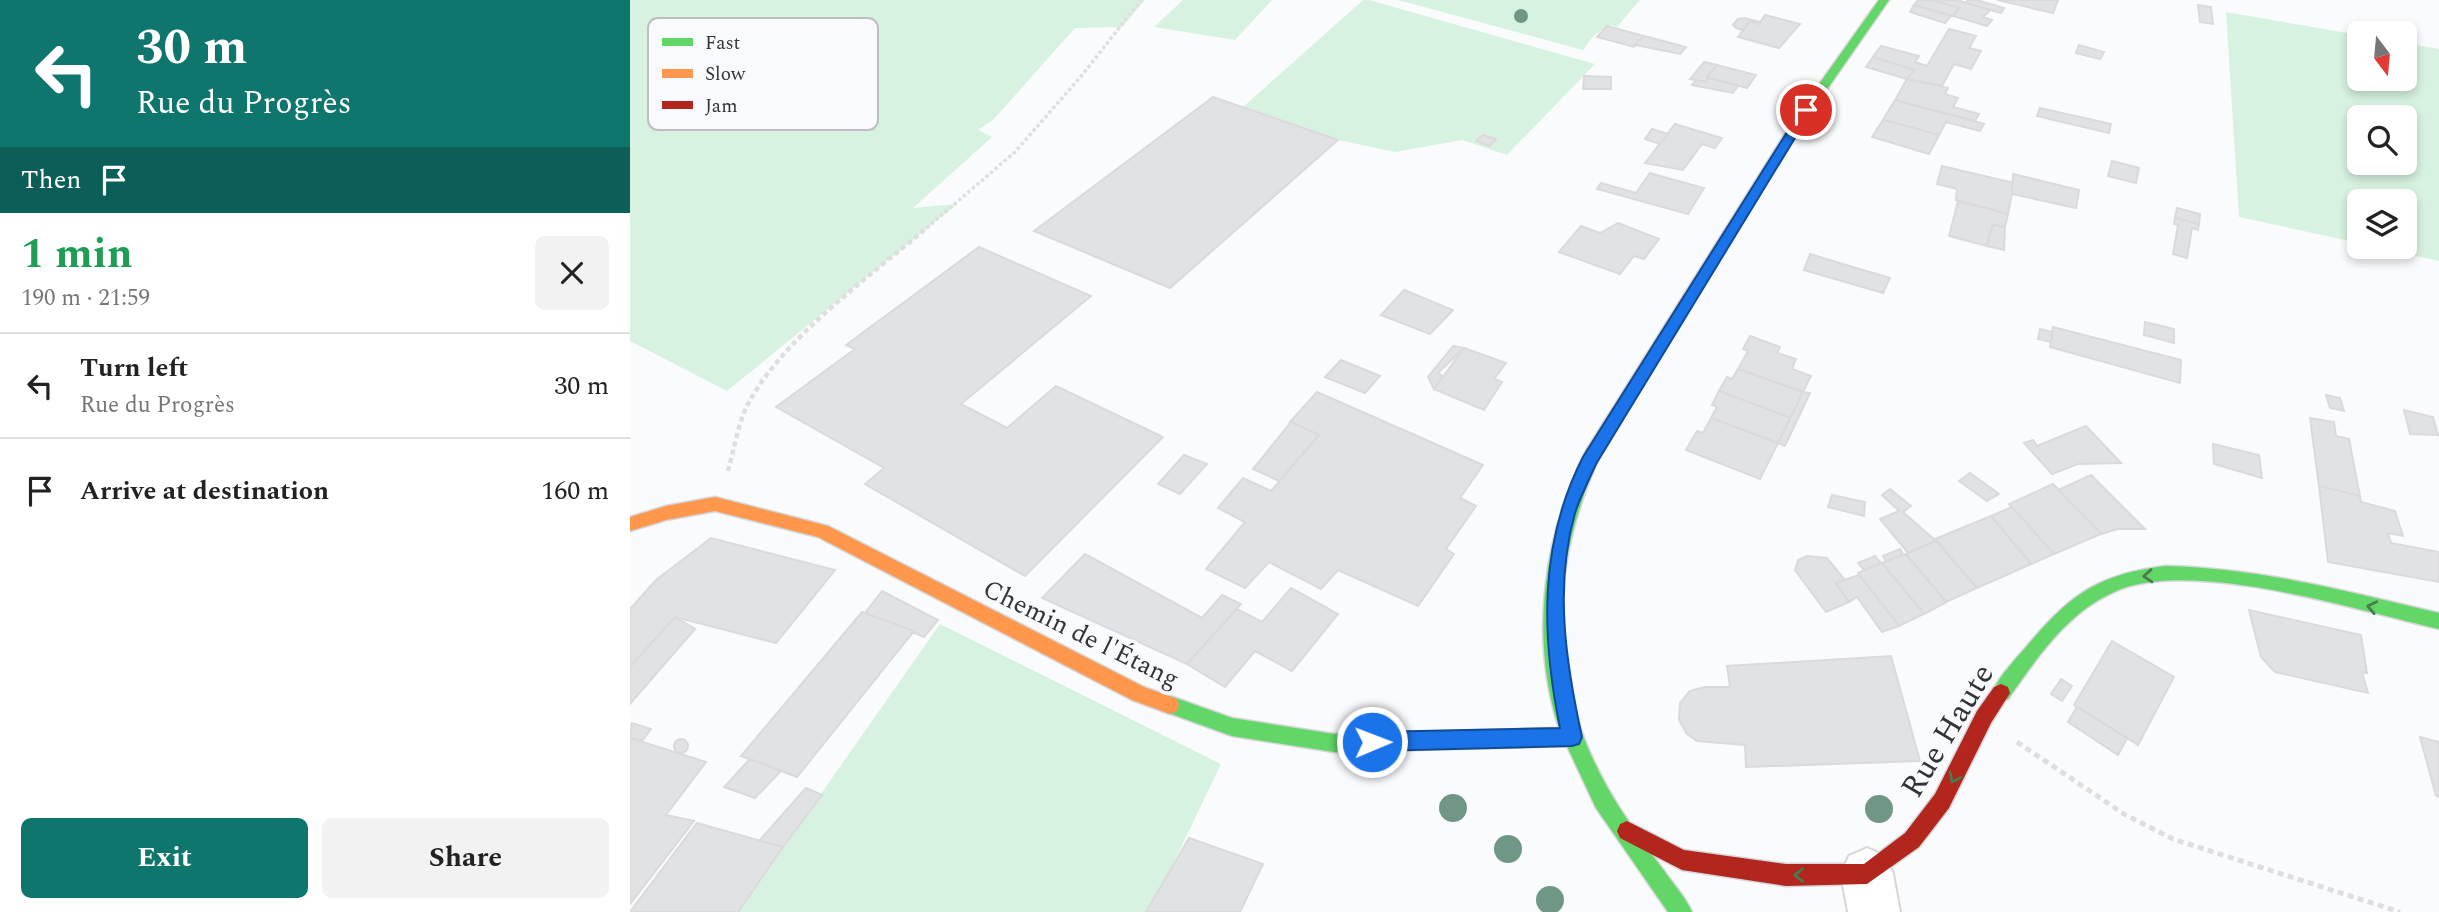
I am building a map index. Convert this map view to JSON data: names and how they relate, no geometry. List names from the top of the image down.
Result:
{
  "streets": {
    "street": ["Chemin de l'Étang", "Rue Haute"]
  },
  "one_way": ["Rue Haute"],
  "legend": ["Fast", "Slow", "Jam"],
  "north": "bottom",
  "page": {
    "turn": ["30 m", "Rue du Progrès"],
    "then": "Then",
    "heading": ["1 min", "190 m · 21:59"],
    "list": [
      {
        "name": "Turn left",
        "note": "Rue du Progrès",
        "value": "30 m"
      },
      {
        "name": "Arrive at destination",
        "value": "160 m"
      }
    ],
    "buttons": ["Exit", "Share"]
  }
}
